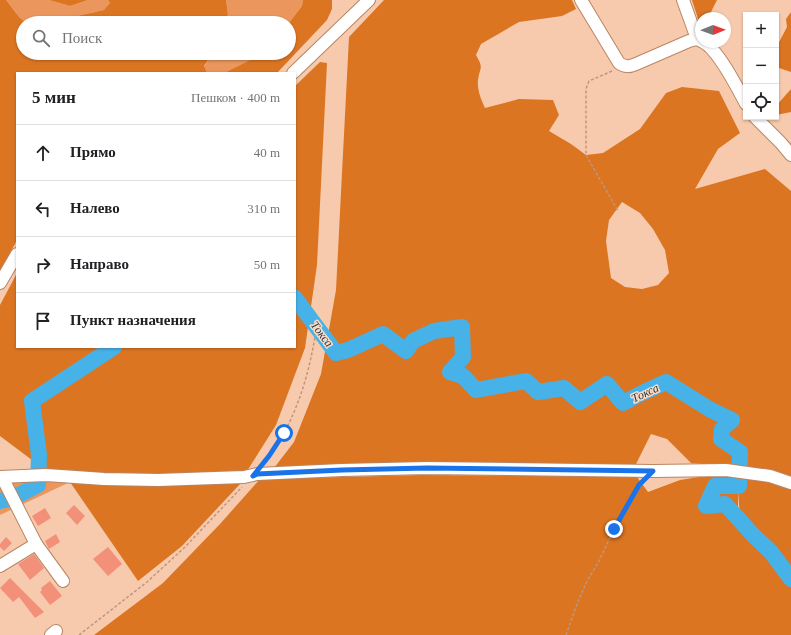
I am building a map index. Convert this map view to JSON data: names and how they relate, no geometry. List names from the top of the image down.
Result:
{
  "water": ["Токса"],
  "north": "right",
  "page": {
    "map_buttons": ["+", "−"],
    "search": "Поиск",
    "heading": ["5 мин", "Пешком · 400 m"],
    "list": [
      ["Прямо", "40 m"],
      ["Налево", "310 m"],
      ["Направо", "50 m"],
      "Пункт назначения"
    ]
  }
}
